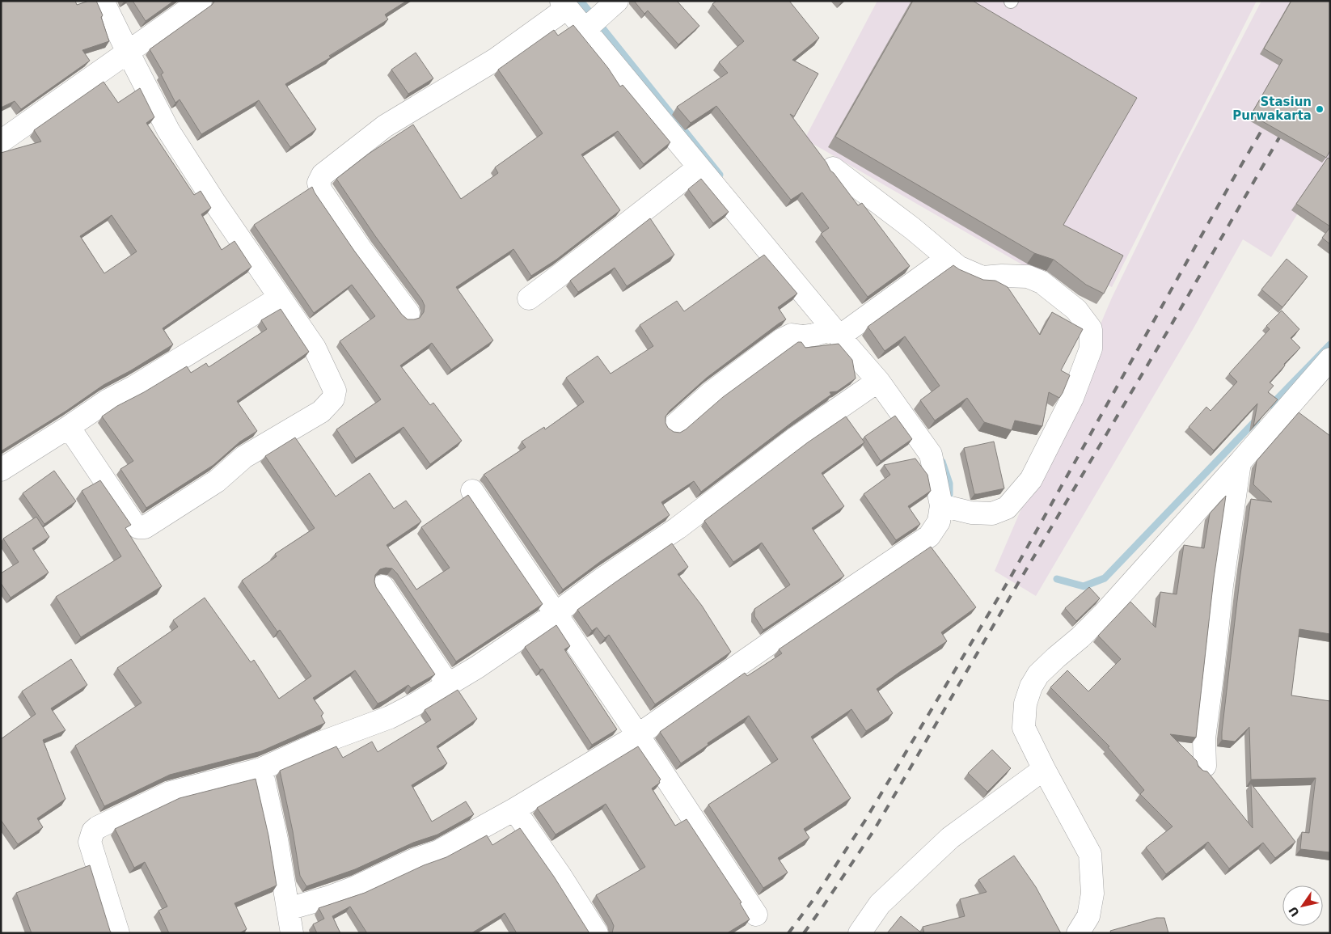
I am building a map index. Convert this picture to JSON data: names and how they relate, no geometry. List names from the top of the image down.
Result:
{
  "places": ["Stasiun Purwakarta"],
  "north": "bottom left"
}
